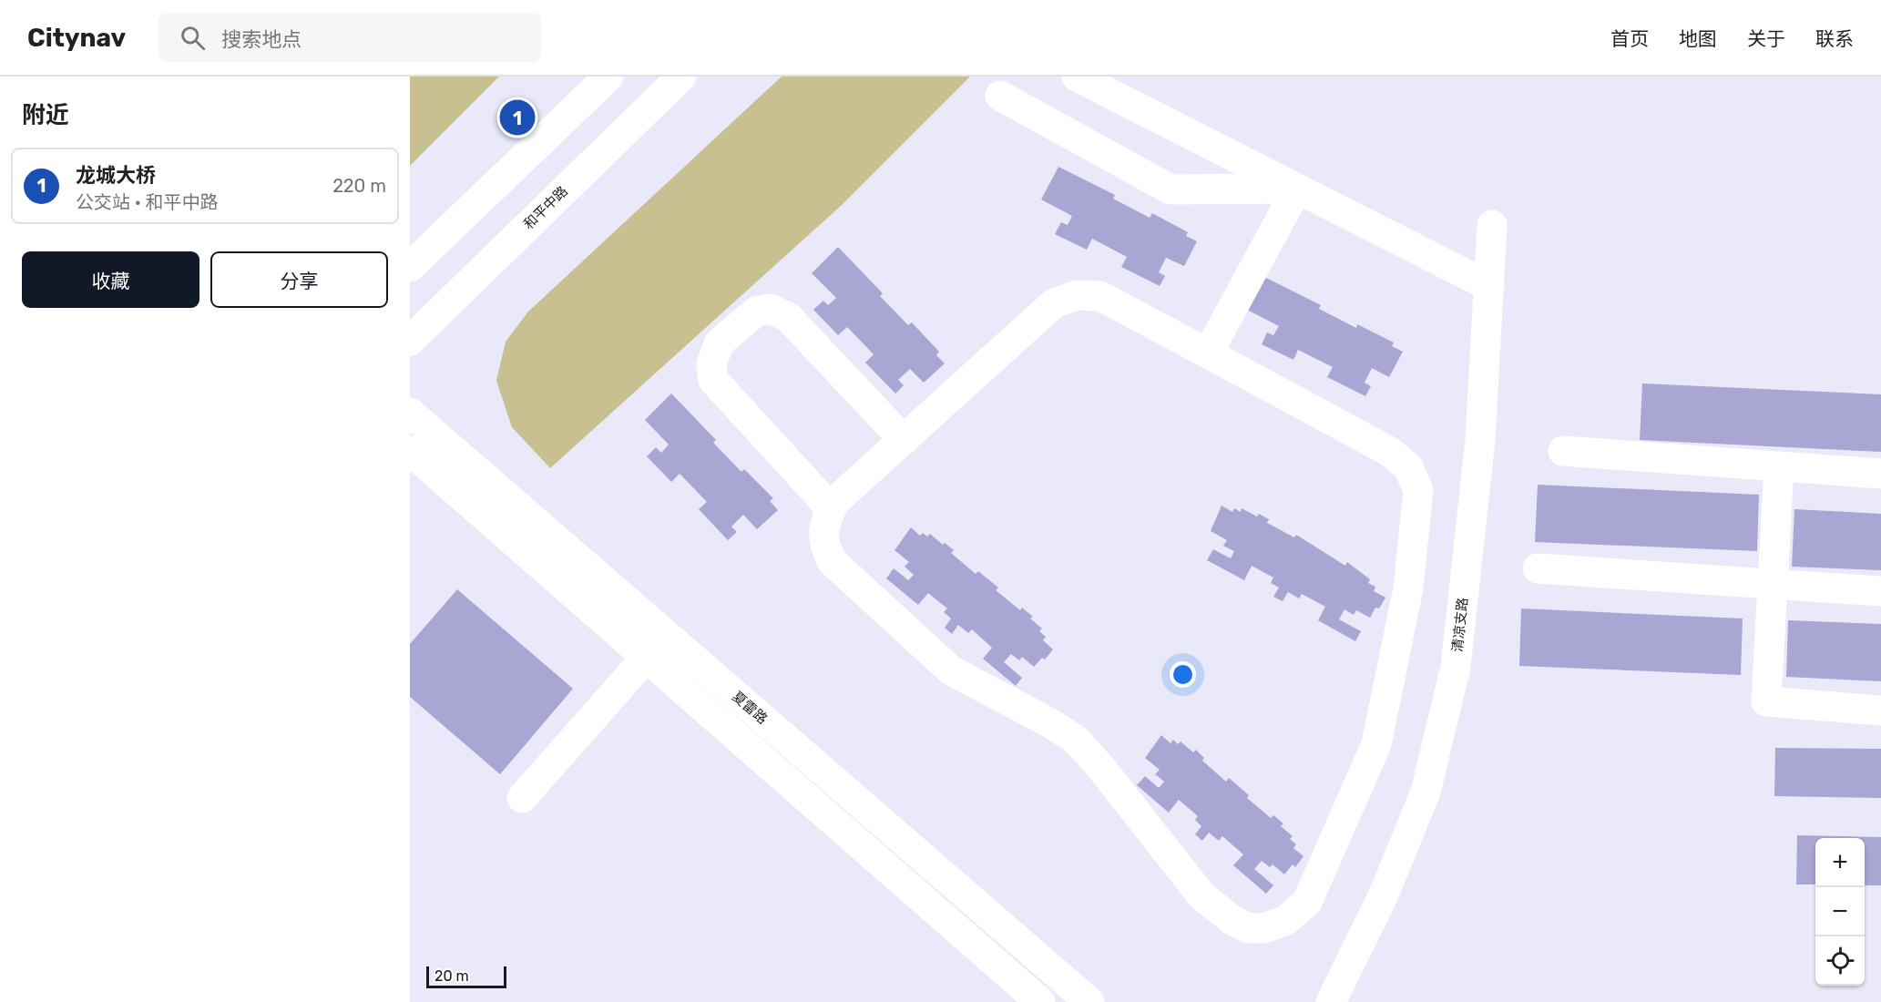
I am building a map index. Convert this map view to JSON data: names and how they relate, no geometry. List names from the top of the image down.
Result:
{
  "streets": {
    "street": ["和平中路", "清凉支路", "夏雷路"]
  },
  "scale_bar": "20 m",
  "page": {
    "header": "Citynav",
    "search": "搜索地点",
    "nav": [
      "首页",
      "地图",
      "关于",
      "联系"
    ],
    "heading": "附近",
    "pins": "1",
    "list": [
      {
        "mark": "1",
        "name": "龙城大桥",
        "note": "公交站 · 和平中路",
        "value": "220 m"
      }
    ],
    "buttons": ["收藏", "分享"],
    "map_buttons": ["+", "−"],
    "scale": "20 m"
  }
}
